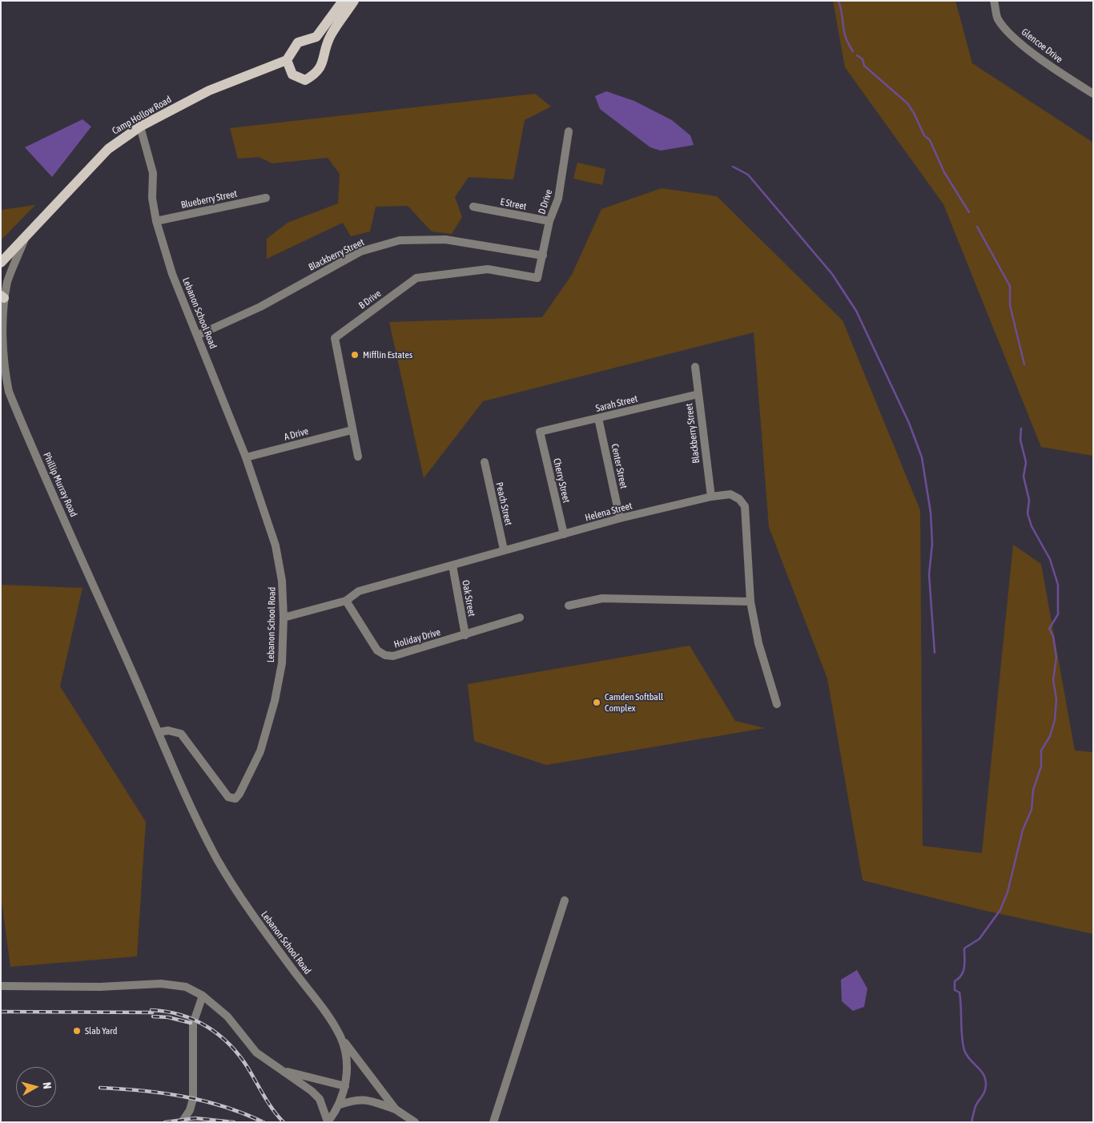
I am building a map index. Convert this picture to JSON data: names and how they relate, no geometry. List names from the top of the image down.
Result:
{
  "streets": {
    "main road": ["Camp Hollow Road"],
    "street": [
      "Glencoe Drive",
      "Blueberry Street",
      "D Drive",
      "E Street",
      "Blackberry Street",
      "B Drive",
      "Lebanon School Road",
      "Sarah Street",
      "A Drive",
      "Center Street",
      "Cherry Street",
      "Phillip Murray Road",
      "Peach Street",
      "Helena Street",
      "Oak Street",
      "Holiday Drive"
    ]
  },
  "crossings": [
    ["Camp Hollow Road", "Lebanon School Road"],
    ["Camp Hollow Road", "Phillip Murray Road"],
    ["Blueberry Street", "Lebanon School Road"],
    ["D Drive", "E Street"],
    ["D Drive", "Blackberry Street"],
    ["D Drive", "B Drive"],
    ["Blackberry Street", "Lebanon School Road"],
    ["Blackberry Street", "Sarah Street"],
    ["Blackberry Street", "Helena Street"],
    ["B Drive", "A Drive"],
    ["Lebanon School Road", "A Drive"],
    ["Lebanon School Road", "Phillip Murray Road"],
    ["Lebanon School Road", "Helena Street"],
    ["Sarah Street", "Center Street"],
    ["Sarah Street", "Cherry Street"],
    ["Center Street", "Helena Street"],
    ["Cherry Street", "Helena Street"],
    ["Peach Street", "Helena Street"],
    ["Helena Street", "Oak Street"],
    ["Helena Street", "Holiday Drive"],
    ["Oak Street", "Holiday Drive"]
  ],
  "places": ["Mifflin Estates", "Camden Softball Complex", "Slab Yard"],
  "north": "right"
}
